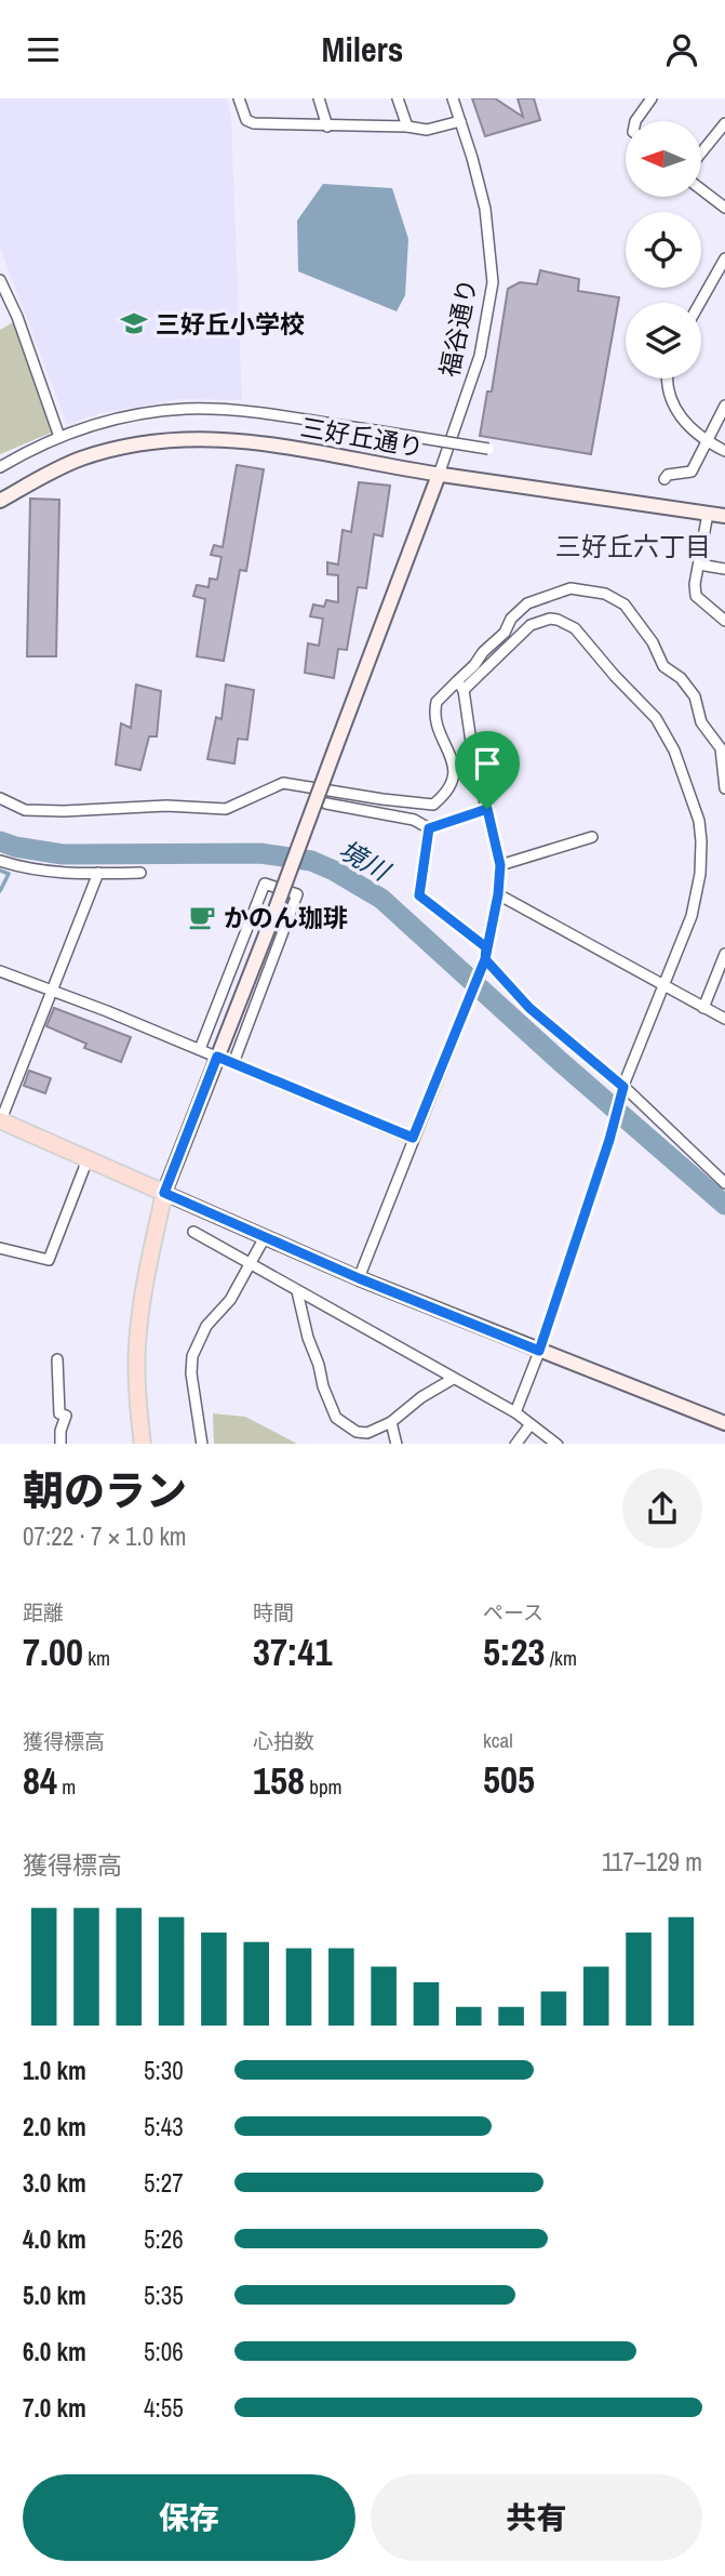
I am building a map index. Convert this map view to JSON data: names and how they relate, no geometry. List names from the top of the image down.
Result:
{
  "streets": {
    "street": ["福谷通り", "三好丘通り"]
  },
  "crossings": [
    ["福谷通り", "三好丘通り"]
  ],
  "districts": ["三好丘六丁目"],
  "water": ["境川"],
  "places": {
    "school or university": ["三好丘小学校"],
    "cafe": ["かのん珈琲"]
  },
  "north": "left",
  "page": {
    "header": "Milers",
    "heading": ["朝のラン", "07:22 · 7 × 1.0 km"],
    "stats": [
      ["距離", "7.00 km"],
      ["時間", "37:41"],
      ["ペース", "5:23 /km"],
      ["獲得標高", "84 m"],
      ["心拍数", "158 bpm"],
      ["kcal", "505"]
    ],
    "chart": ["獲得標高", "117–129 m"],
    "list": [
      {
        "name": "1.0 km",
        "note": "5:30"
      },
      {
        "name": "2.0 km",
        "note": "5:43"
      },
      {
        "name": "3.0 km",
        "note": "5:27"
      },
      {
        "name": "4.0 km",
        "note": "5:26"
      },
      {
        "name": "5.0 km",
        "note": "5:35"
      },
      {
        "name": "6.0 km",
        "note": "5:06"
      },
      {
        "name": "7.0 km",
        "note": "4:55"
      }
    ],
    "buttons": ["保存", "共有"]
  }
}
